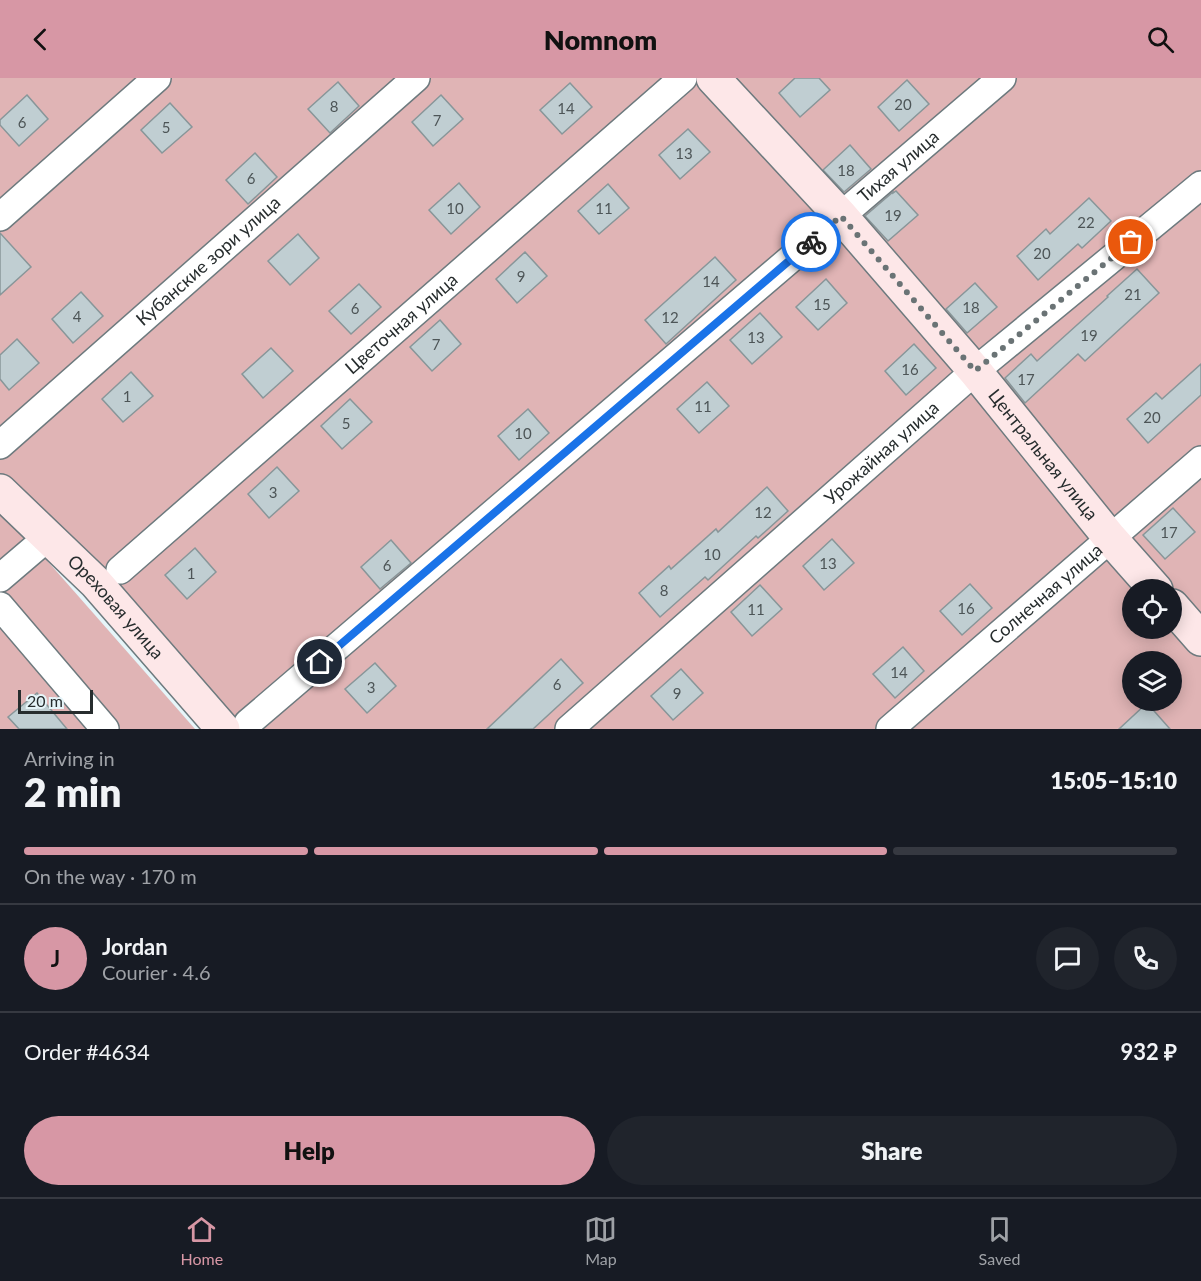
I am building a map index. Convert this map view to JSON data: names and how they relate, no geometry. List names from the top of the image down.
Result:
{
  "streets": {
    "street": [
      "Тихая улица",
      "Кубанские зори улица",
      "Цветочная улица",
      "Урожайная улица",
      "Центральная улица",
      "Солнечная улица",
      "Ореховая улица"
    ]
  },
  "crossings": [
    ["Тихая улица", "Центральная улица"],
    ["Тихая улица", "Ореховая улица"],
    ["Урожайная улица", "Центральная улица"],
    ["Центральная улица", "Солнечная улица"]
  ],
  "house_numbers": [
    "20",
    "8",
    "14",
    "7",
    "6",
    "5",
    "13",
    "18",
    "6",
    "10",
    "11",
    "19",
    "22",
    "20",
    "9",
    "14",
    "21",
    "15",
    "18",
    "6",
    "4",
    "12",
    "19",
    "13",
    "7",
    "16",
    "17",
    "1",
    "11",
    "20",
    "5",
    "10",
    "3",
    "12",
    "17",
    "10",
    "13",
    "6",
    "1",
    "8",
    "16",
    "11",
    "14",
    "6",
    "3",
    "9"
  ],
  "scale_bar": "20 m",
  "page": {
    "header": "Nomnom",
    "scale": "20 m",
    "heading": ["2 min", "Arriving in", "15:05–15:10"],
    "panel": [
      "Jordan",
      "Courier · 4.6",
      "Order #4634",
      "932 ₽"
    ],
    "bar": "On the way · 170 m",
    "round": "J",
    "buttons": ["Help", "Share"],
    "tabs": ["Home", "Map", "Saved"]
  }
}
